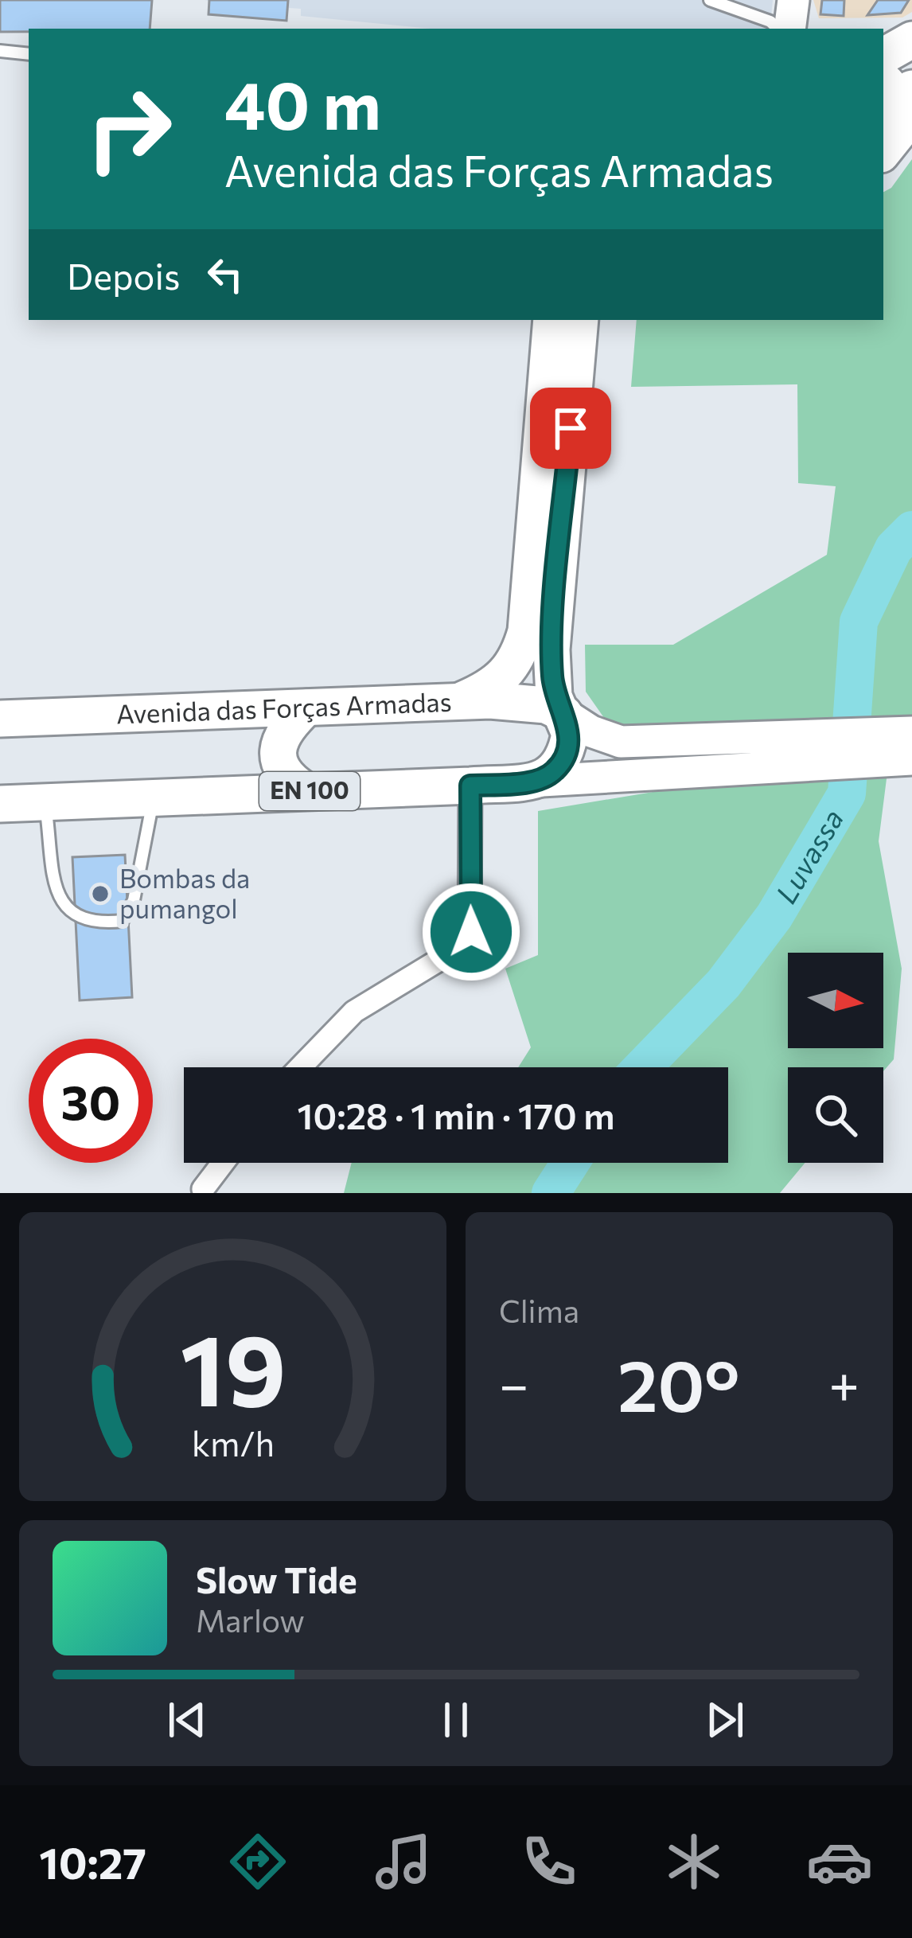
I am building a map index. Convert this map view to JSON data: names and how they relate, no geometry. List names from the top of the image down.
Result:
{
  "streets": {
    "main road": ["Avenida das Forças Armadas", "EN 100"]
  },
  "crossings": [
    ["Avenida das Forças Armadas", "EN 100"]
  ],
  "water": ["Luvassa"],
  "places": ["Bombas da pumangol"],
  "north": "right",
  "page": {
    "turn": ["40 m", "Avenida das Forças Armadas"],
    "then": "Depois",
    "limit": "30",
    "trip": "10:28 · 1 min · 170 m",
    "tile": "Clima",
    "heat": ["−", "20°", "+"],
    "song": ["Slow Tide", "Marlow"],
    "tabs": "10:27",
    "gauge": ["19", "km/h"]
  }
}
